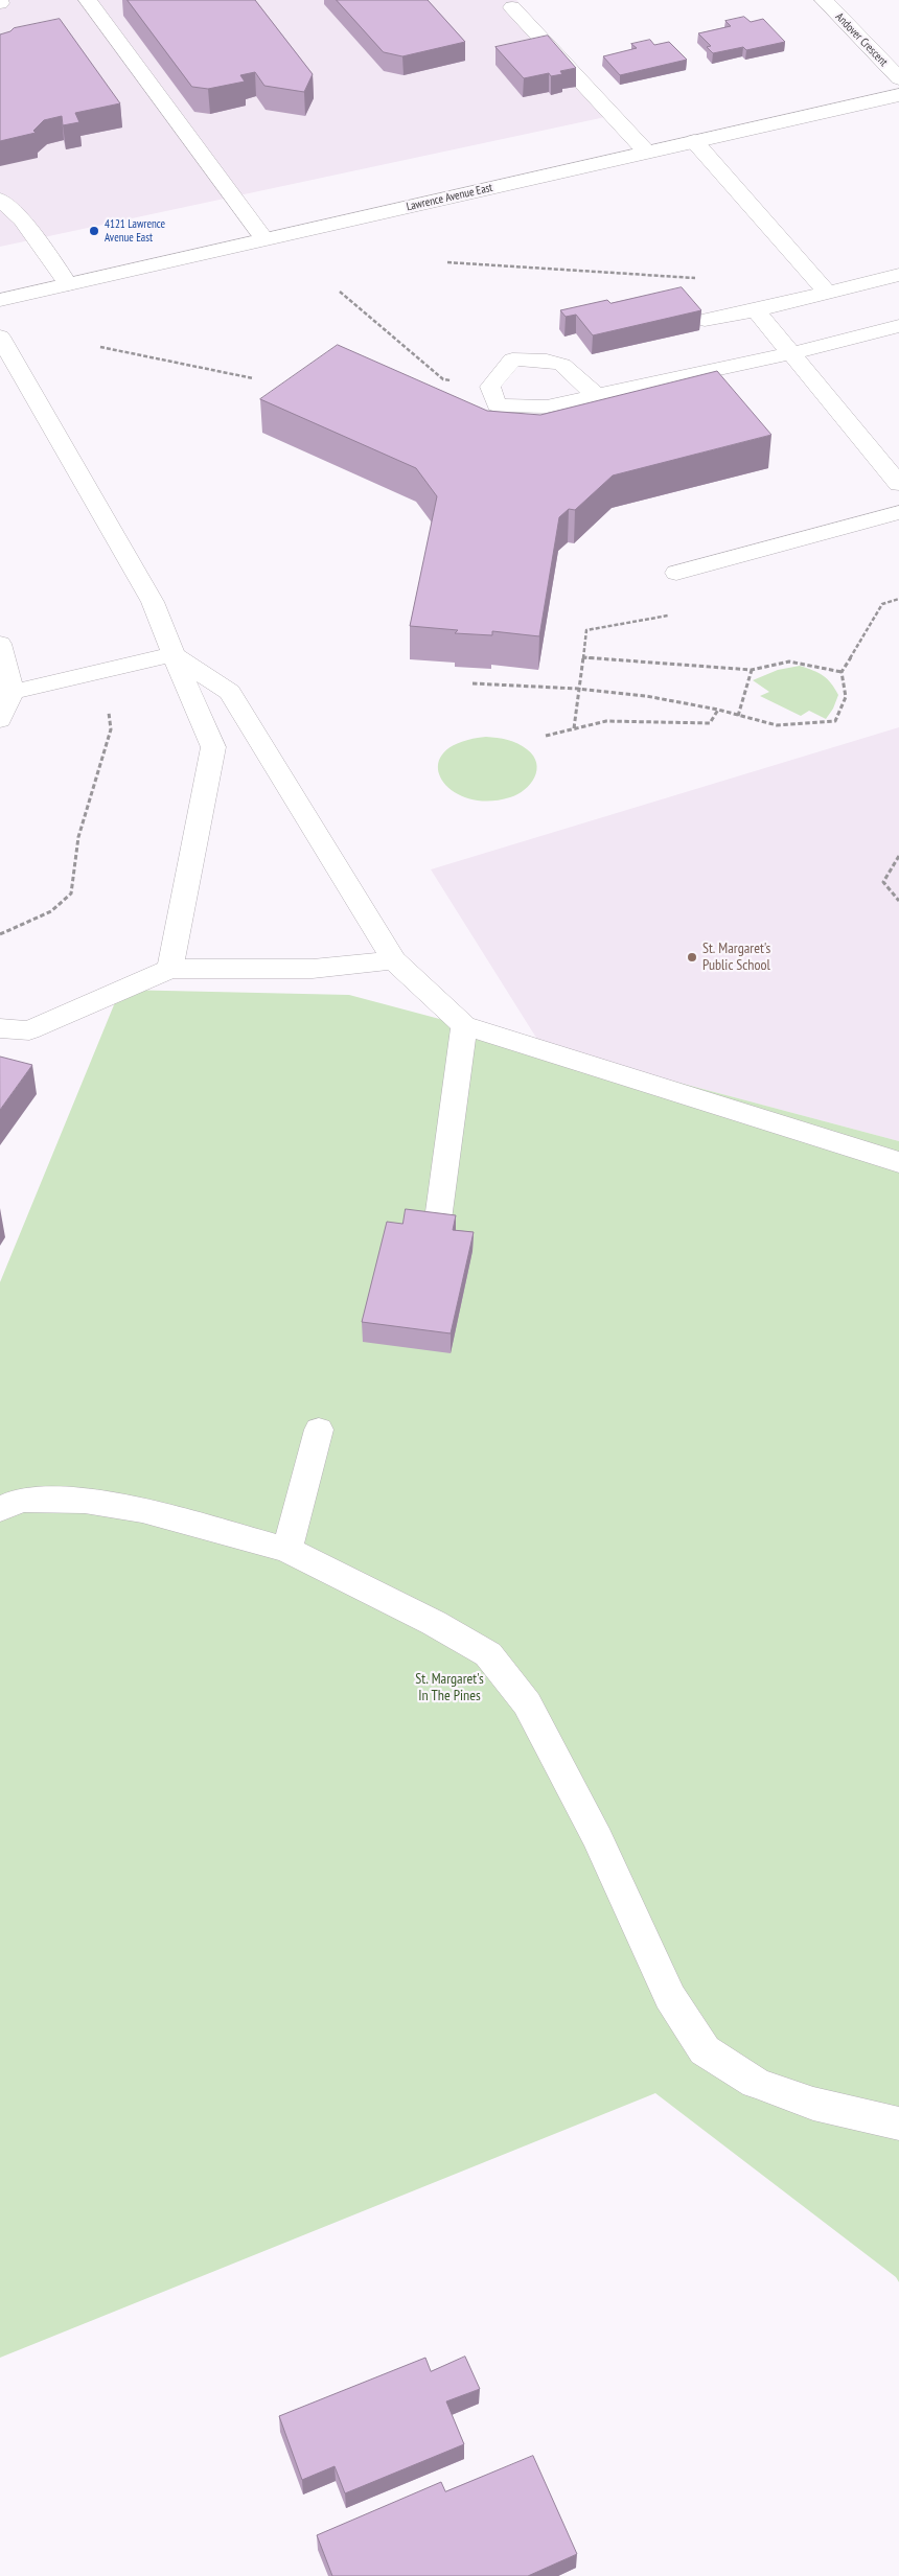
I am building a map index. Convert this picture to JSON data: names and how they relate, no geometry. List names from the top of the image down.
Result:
{
  "streets": {
    "main road": ["Andover Crescent", "Lawrence Avenue East"]
  },
  "parks": ["St. Margaret's In The Pines"],
  "places": ["4121 Lawrence Avenue East", "St. Margaret's Public School"]
}
